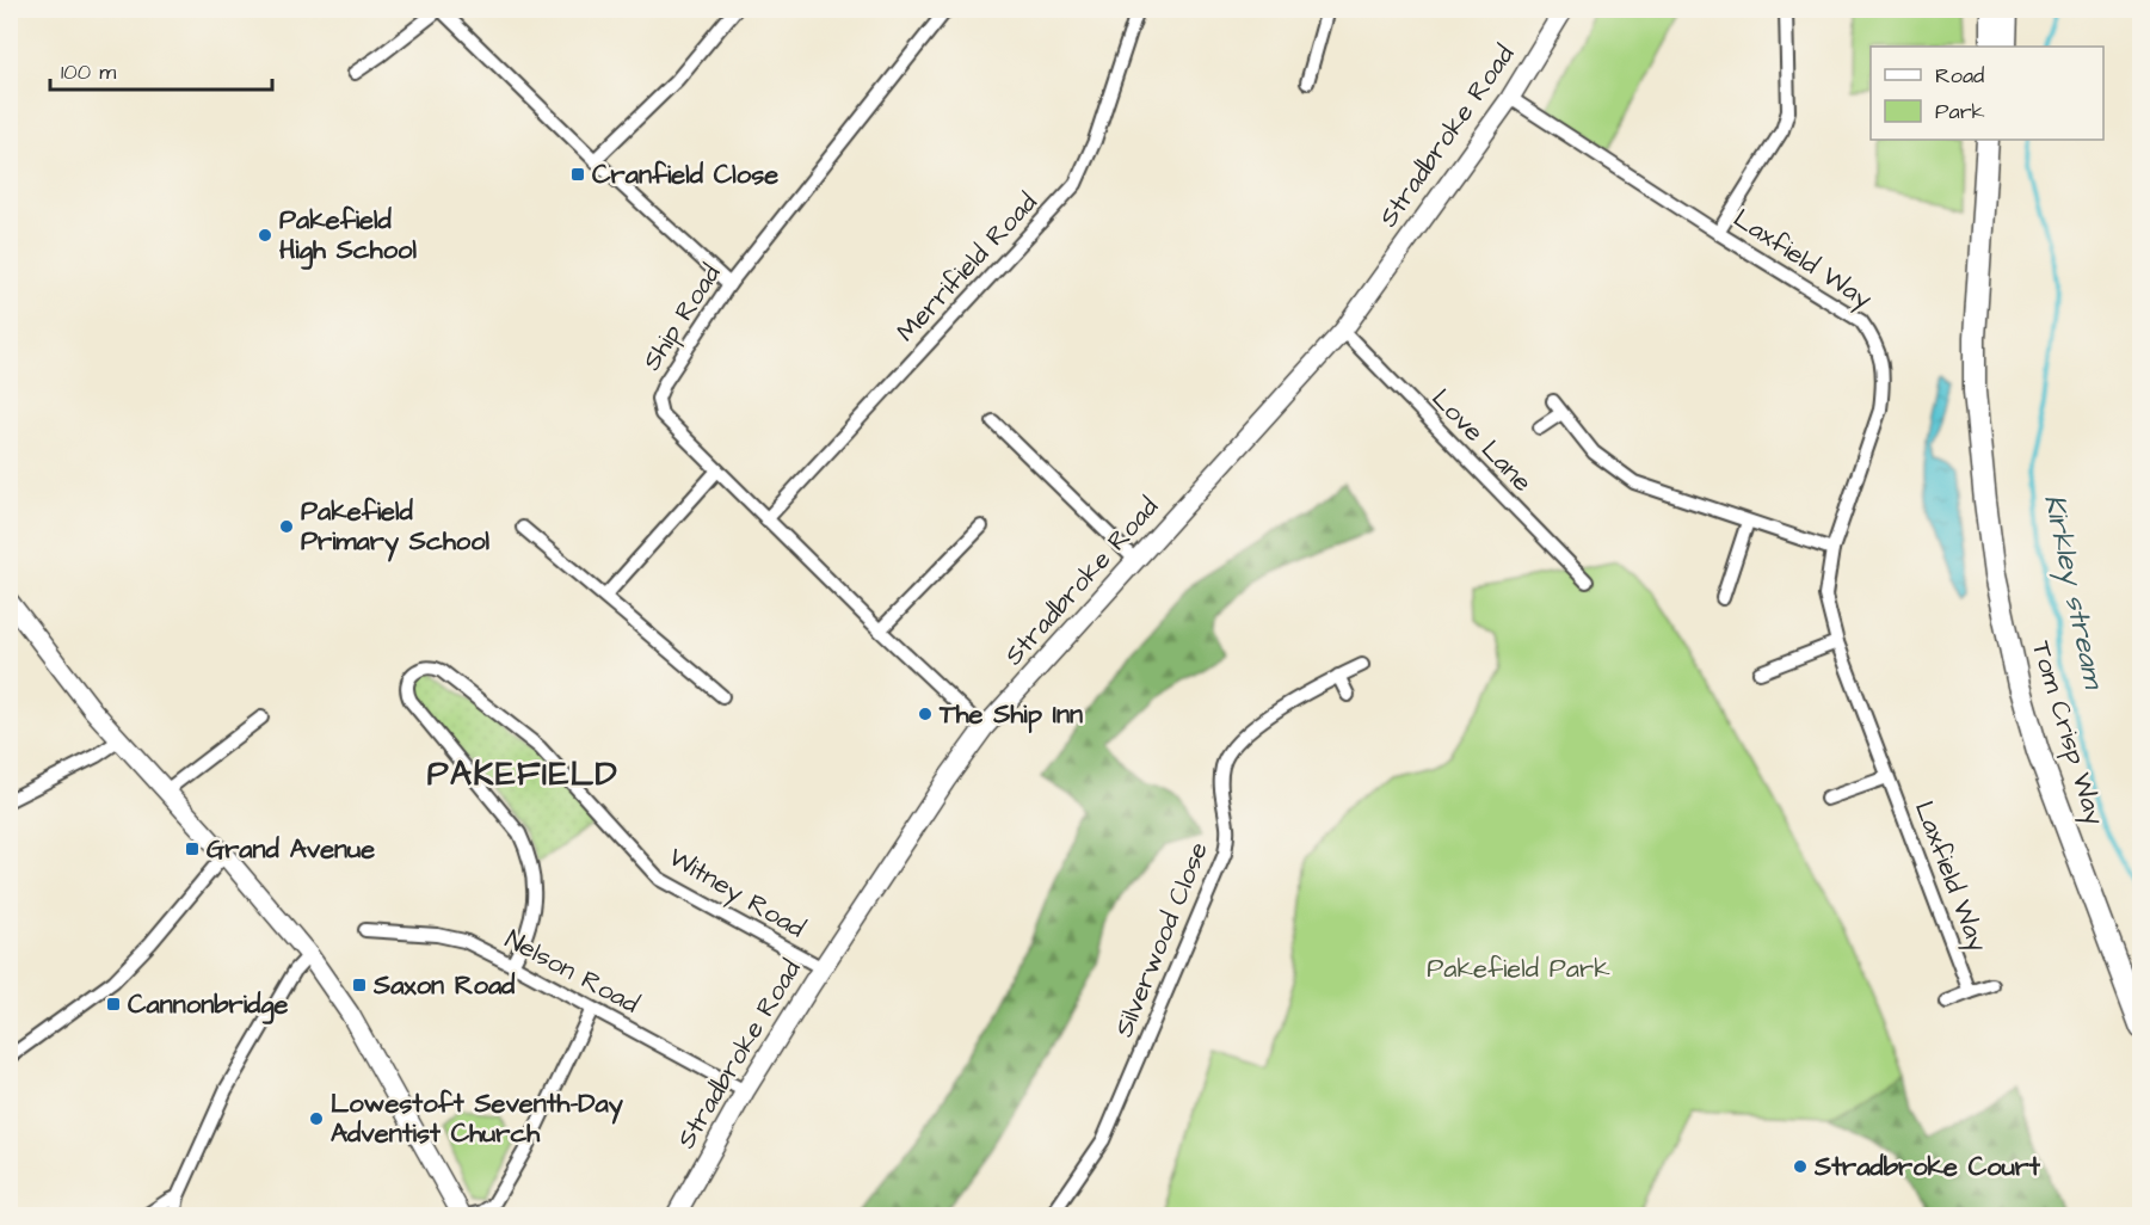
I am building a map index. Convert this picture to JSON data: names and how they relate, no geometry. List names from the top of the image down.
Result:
{
  "streets": {
    "highway": ["Tom Crisp Way"],
    "main road": ["Stradbroke Road"],
    "street": [
      "Laxfield Way",
      "Merrifield Road",
      "Ship Road",
      "Love Lane",
      "Witney Road",
      "Silverwood Close",
      "Nelson Road"
    ]
  },
  "crossings": [
    ["Stradbroke Road", "Laxfield Way"],
    ["Stradbroke Road", "Ship Road"],
    ["Stradbroke Road", "Love Lane"],
    ["Stradbroke Road", "Witney Road"],
    ["Stradbroke Road", "Nelson Road"],
    ["Merrifield Road", "Ship Road"],
    ["Witney Road", "Nelson Road"]
  ],
  "districts": ["PAKEFIELD"],
  "water": ["Kirkley stream"],
  "parks": ["Pakefield Park"],
  "places": {
    "transit": [
      "Cranfield Close",
      "Grand Avenue",
      "Saxon Road",
      "Cannonbridge"
    ],
    "other": [
      "Pakefield High School",
      "Pakefield Primary School",
      "The Ship Inn",
      "Lowestoft Seventh-Day Adventist Church",
      "Stradbroke Court"
    ]
  },
  "legend": ["Road", "Park"],
  "scale_bar": "100 m"
}
